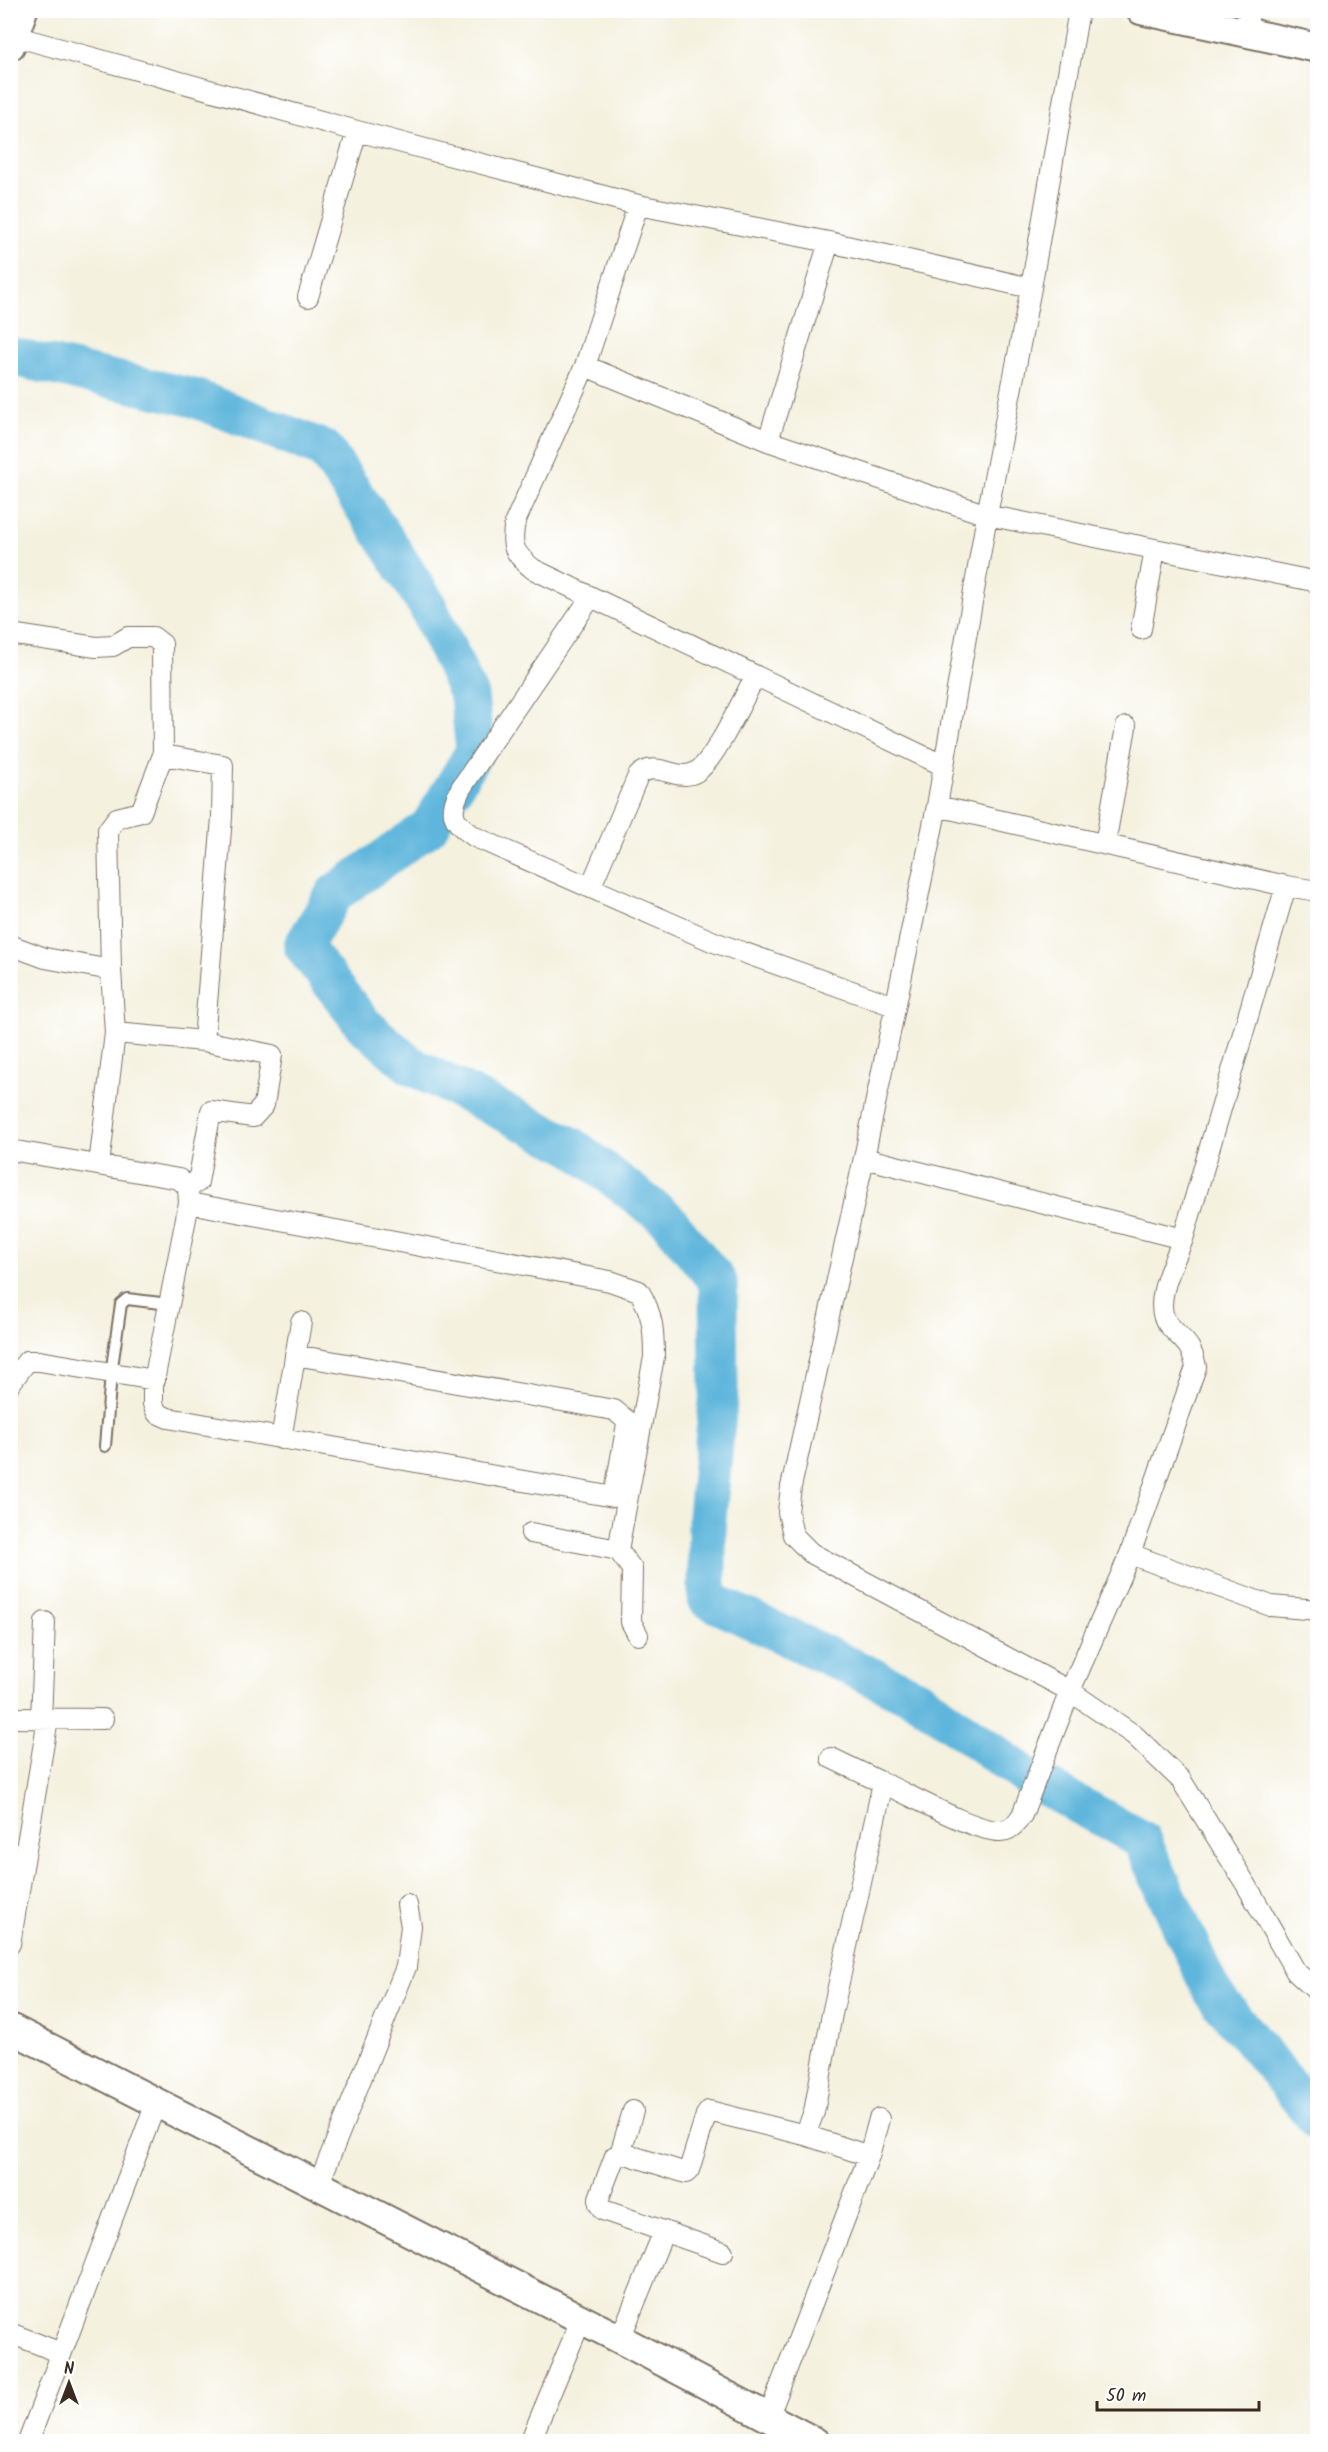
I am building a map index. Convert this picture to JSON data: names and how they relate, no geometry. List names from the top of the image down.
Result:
{
  "scale_bar": "50 m",
  "north": "top"
}
